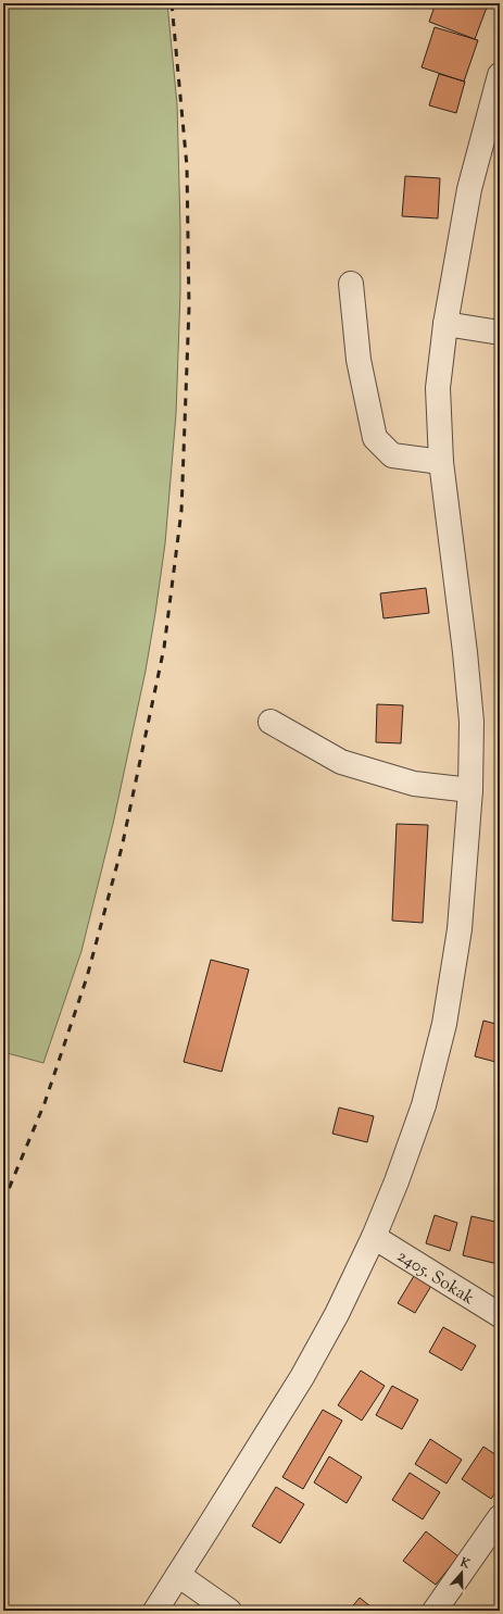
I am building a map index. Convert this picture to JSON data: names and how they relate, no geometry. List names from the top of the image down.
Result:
{
  "streets": {
    "street": ["2405. Sokak"]
  },
  "north": "top"
}
